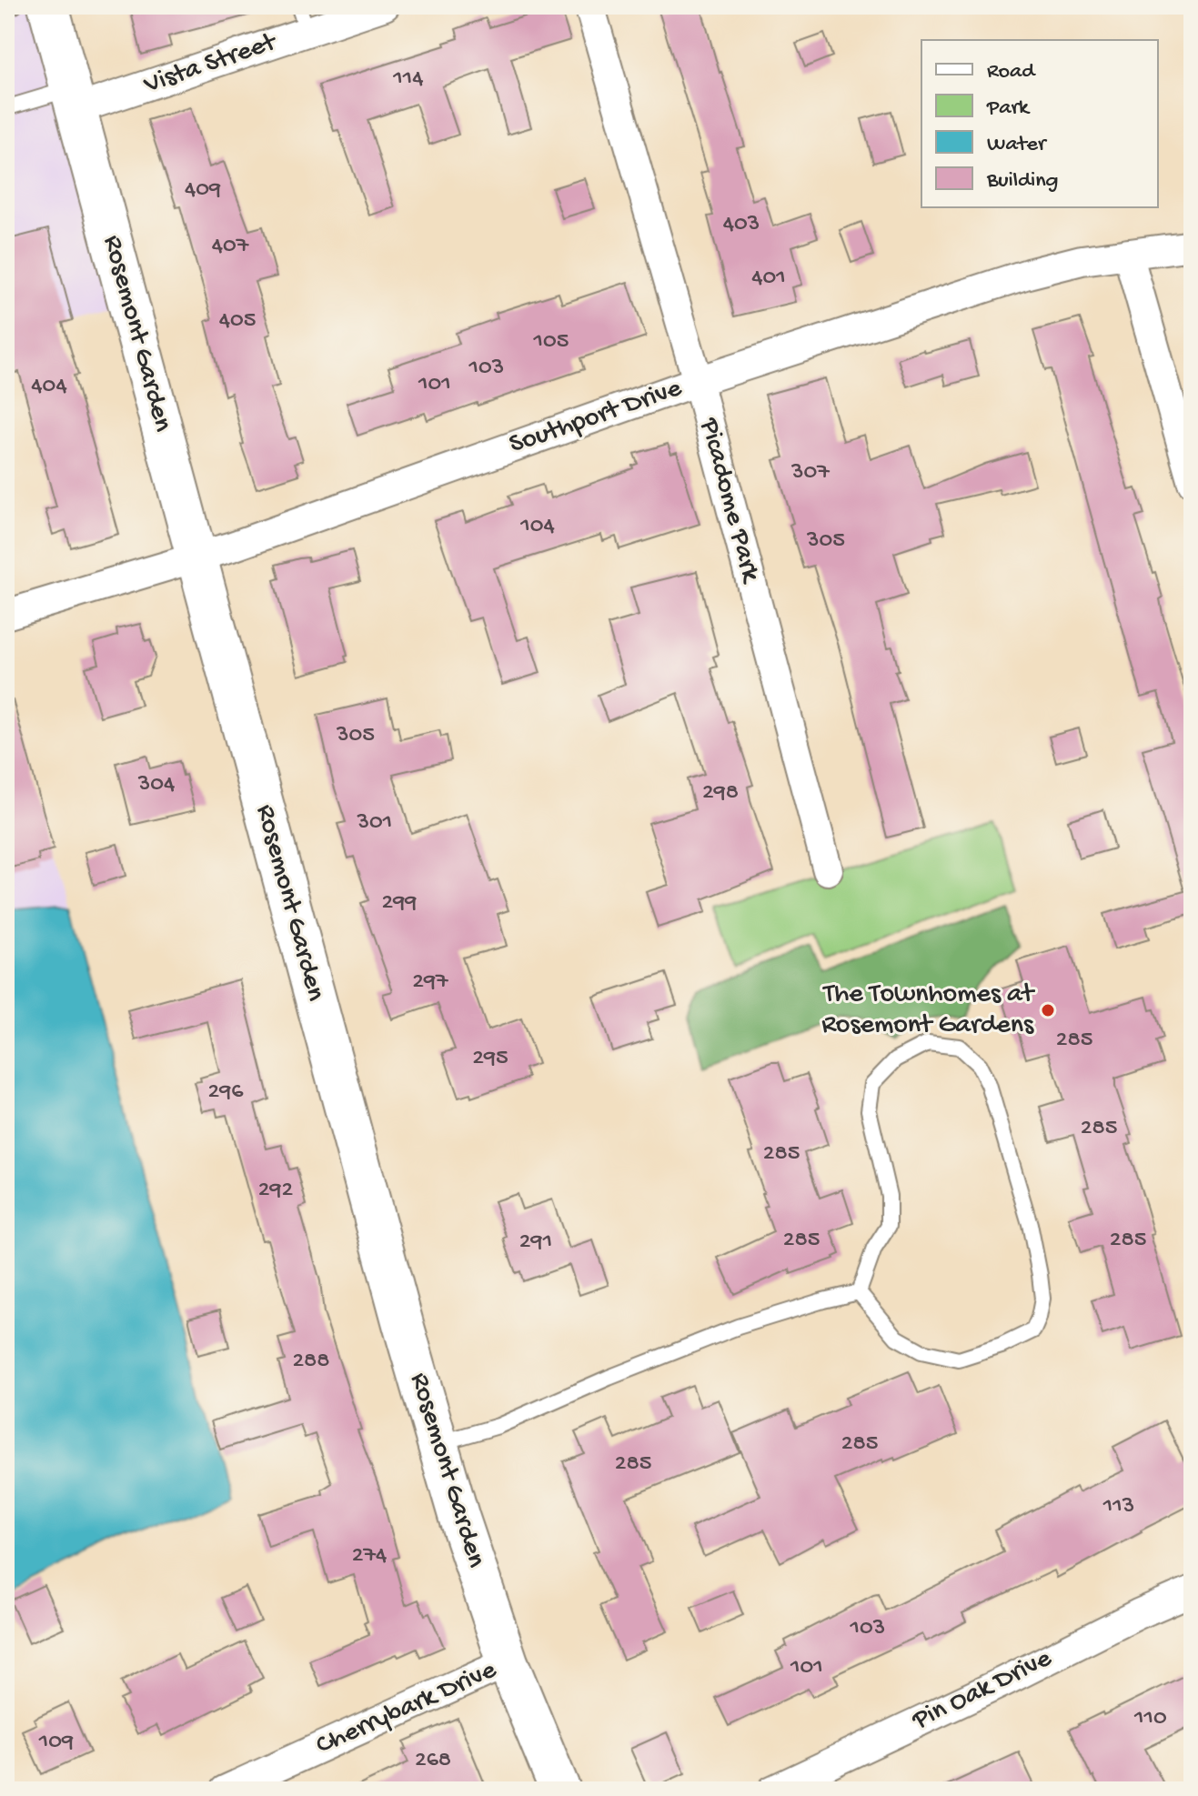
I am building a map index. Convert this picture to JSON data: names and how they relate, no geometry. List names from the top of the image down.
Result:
{
  "streets": {
    "street": [
      "Vista Street",
      "Rosemont Garden",
      "Southport Drive",
      "Picadome Park",
      "Pin Oak Drive",
      "Cherrybark Drive"
    ]
  },
  "crossings": [
    ["Vista Street", "Rosemont Garden"],
    ["Rosemont Garden", "Southport Drive"],
    ["Rosemont Garden", "Cherrybark Drive"],
    ["Southport Drive", "Picadome Park"]
  ],
  "places": ["The Townhomes at Rosemont Gardens"],
  "house_numbers": [
    "114",
    "409",
    "403",
    "407",
    "401",
    "405",
    "105",
    "103",
    "101",
    "404",
    "307",
    "104",
    "305",
    "305",
    "304",
    "298",
    "301",
    "299",
    "297",
    "285",
    "295",
    "296",
    "285",
    "285",
    "292",
    "285",
    "285",
    "291",
    "288",
    "285",
    "285",
    "113",
    "274",
    "103",
    "101",
    "110",
    "109",
    "268"
  ],
  "legend": [
    "Road",
    "Park",
    "Water",
    "Building"
  ]
}
